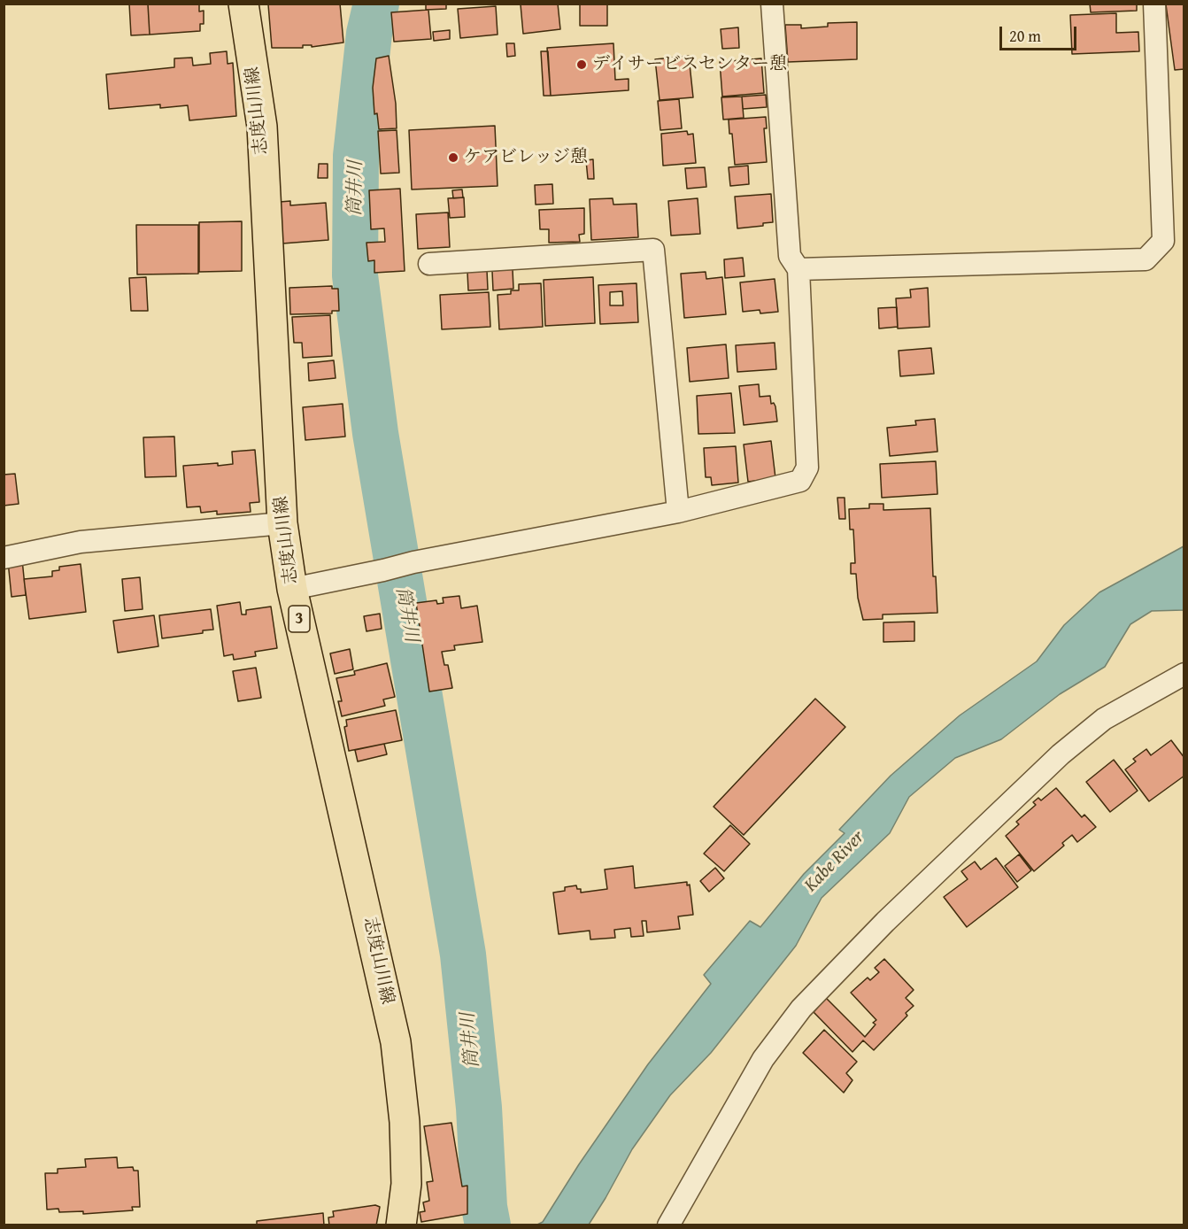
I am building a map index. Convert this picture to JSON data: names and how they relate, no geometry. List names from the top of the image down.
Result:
{
  "streets": {
    "main road": ["志度山川線", "3"]
  },
  "water": ["筒井川", "Kabe River"],
  "places": ["デイサービスセンター憩", "ケアビレッジ憩"],
  "scale_bar": "20 m"
}
